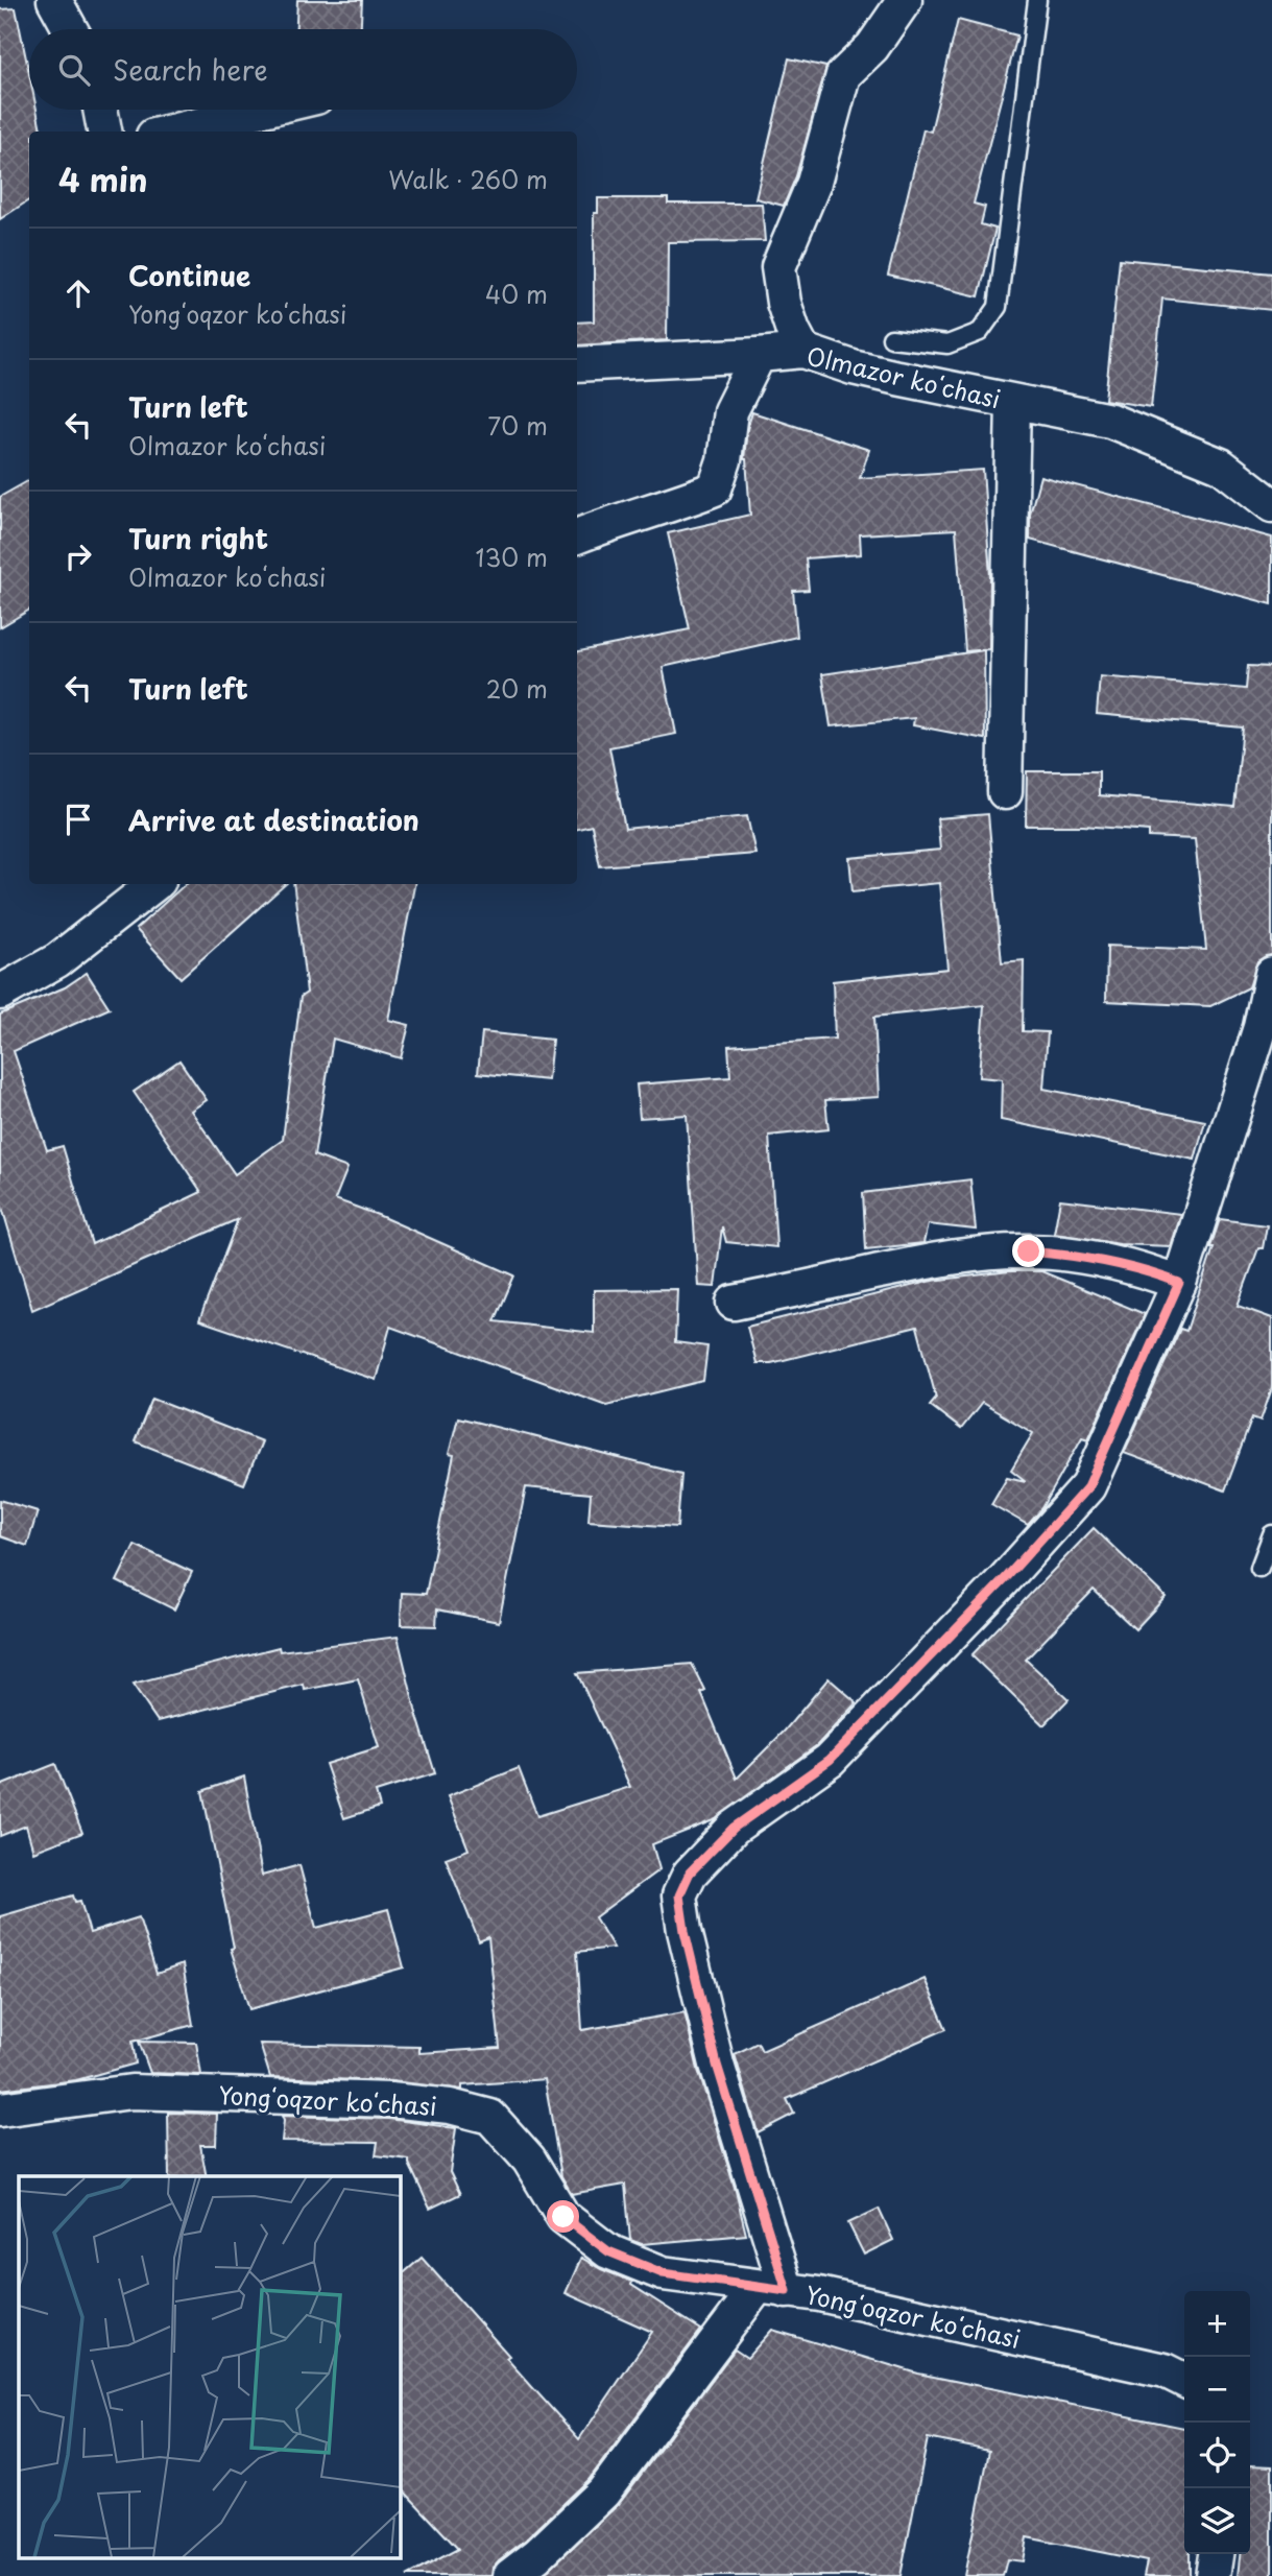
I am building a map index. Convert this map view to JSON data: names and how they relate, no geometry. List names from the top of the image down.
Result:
{
  "streets": {
    "street": ["Olmazor koʻchasi", "Yongʻoqzor koʻchasi"]
  },
  "page": {
    "search": "Search here",
    "heading": ["4 min", "Walk · 260 m"],
    "list": [
      ["Continue", "Yongʻoqzor koʻchasi", "40 m"],
      ["Turn left", "Olmazor koʻchasi", "70 m"],
      ["Turn right", "Olmazor koʻchasi", "130 m"],
      ["Turn left", "20 m"],
      "Arrive at destination"
    ],
    "map_buttons": ["+", "−"]
  }
}
